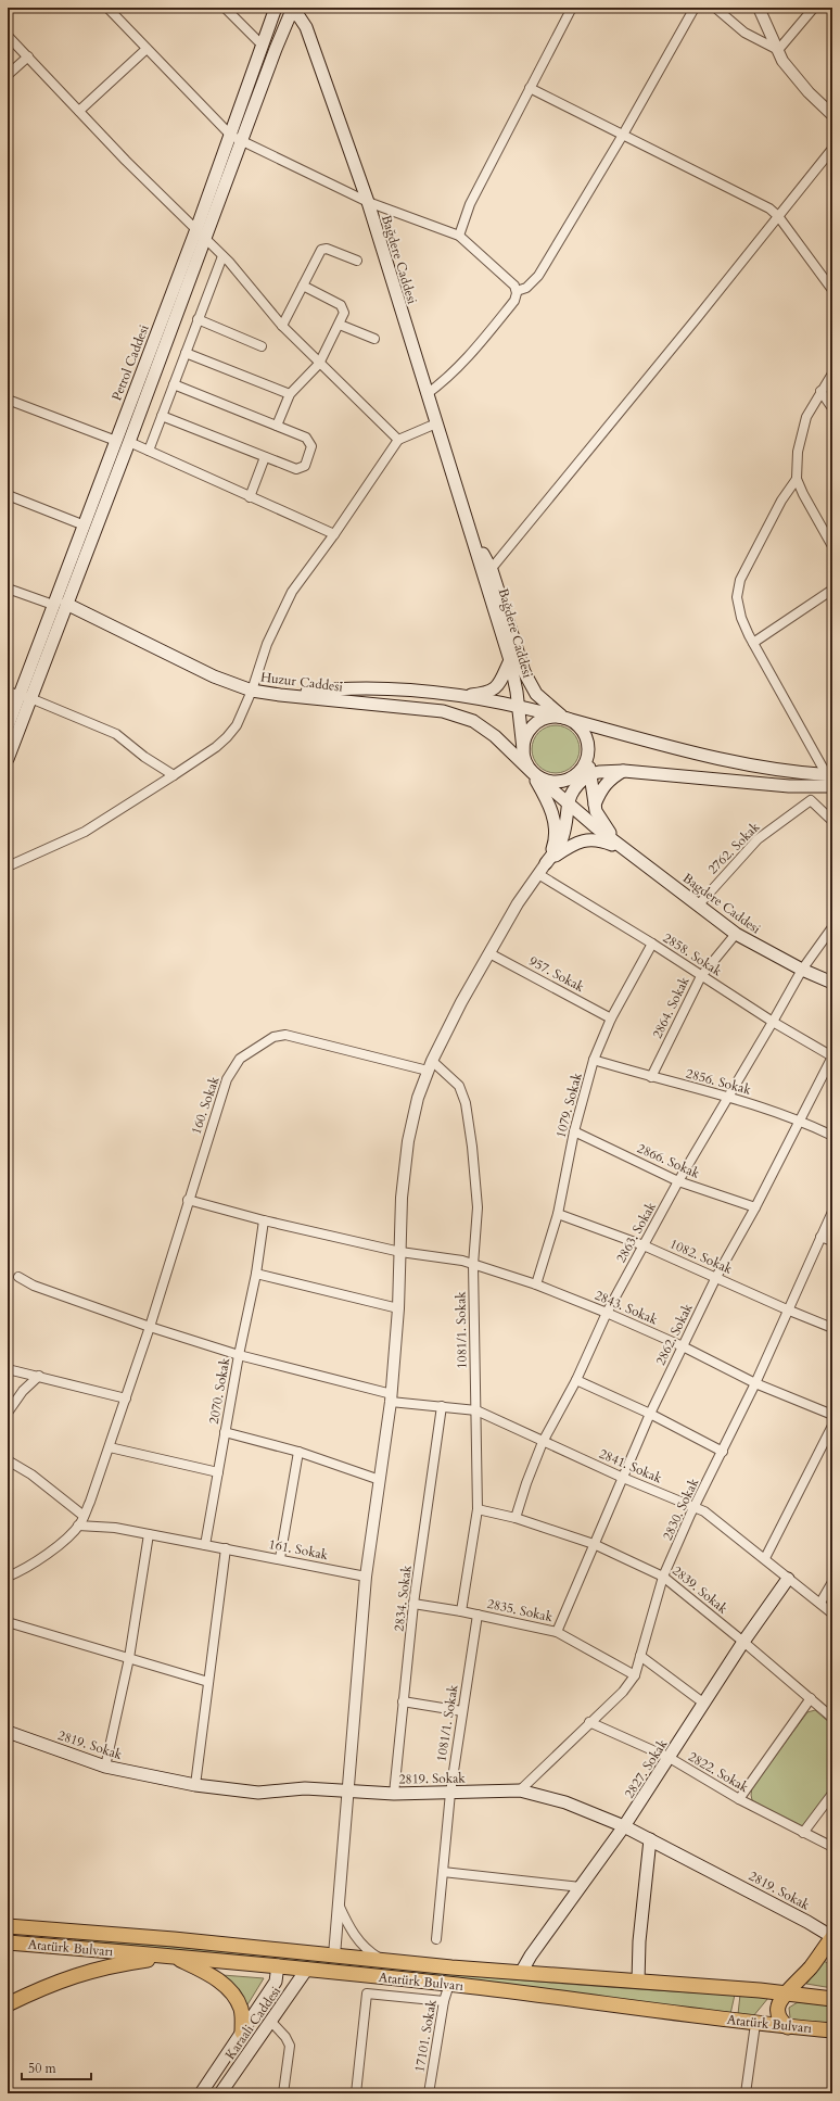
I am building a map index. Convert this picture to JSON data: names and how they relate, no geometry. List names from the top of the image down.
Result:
{
  "streets": {
    "highway": ["Atatürk Bulvarı"],
    "main road": [
      "Bağdere Caddesi",
      "Petrol Caddesi",
      "Huzur Caddesi",
      "Bagdere Caddesi",
      "2819. Sokak",
      "2827. Sokak",
      "Karaali Caddesi"
    ],
    "street": [
      "2762. Sokak",
      "2858. Sokak",
      "957. Sokak",
      "2864. Sokak",
      "2856. Sokak",
      "160. Sokak",
      "1079. Sokak",
      "2866. Sokak",
      "2863. Sokak",
      "1082. Sokak",
      "2843. Sokak",
      "1081/1. Sokak",
      "2862. Sokak",
      "2070. Sokak",
      "2841. Sokak",
      "2830. Sokak",
      "161. Sokak",
      "2839. Sokak",
      "2834. Sokak",
      "2835. Sokak",
      "2822. Sokak",
      "17101. Sokak"
    ]
  },
  "crossings": [
    ["Bağdere Caddesi", "Huzur Caddesi"],
    ["Petrol Caddesi", "Huzur Caddesi"],
    ["2762. Sokak", "Bagdere Caddesi"],
    ["Bagdere Caddesi", "2864. Sokak"],
    ["Bagdere Caddesi", "2863. Sokak"],
    ["2858. Sokak", "2864. Sokak"],
    ["2858. Sokak", "1079. Sokak"],
    ["2858. Sokak", "2863. Sokak"],
    ["2858. Sokak", "2862. Sokak"],
    ["957. Sokak", "1079. Sokak"],
    ["2864. Sokak", "2856. Sokak"],
    ["2856. Sokak", "1079. Sokak"],
    ["2856. Sokak", "2863. Sokak"],
    ["2856. Sokak", "2862. Sokak"],
    ["160. Sokak", "2843. Sokak"],
    ["160. Sokak", "1081/1. Sokak"],
    ["160. Sokak", "2841. Sokak"],
    ["1079. Sokak", "2866. Sokak"],
    ["1079. Sokak", "1082. Sokak"],
    ["1079. Sokak", "2843. Sokak"],
    ["2866. Sokak", "2863. Sokak"],
    ["2866. Sokak", "2862. Sokak"],
    ["2863. Sokak", "1082. Sokak"],
    ["2863. Sokak", "2843. Sokak"],
    ["2863. Sokak", "2841. Sokak"],
    ["2863. Sokak", "2839. Sokak"],
    ["1082. Sokak", "2862. Sokak"],
    ["1082. Sokak", "2830. Sokak"],
    ["2843. Sokak", "1081/1. Sokak"],
    ["2843. Sokak", "2862. Sokak"],
    ["2843. Sokak", "2070. Sokak"],
    ["2843. Sokak", "2830. Sokak"],
    ["1081/1. Sokak", "2841. Sokak"],
    ["1081/1. Sokak", "2839. Sokak"],
    ["1081/1. Sokak", "2835. Sokak"],
    ["1081/1. Sokak", "2819. Sokak"],
    ["2862. Sokak", "2841. Sokak"],
    ["2862. Sokak", "2839. Sokak"],
    ["2862. Sokak", "2835. Sokak"],
    ["2070. Sokak", "2841. Sokak"],
    ["2841. Sokak", "2830. Sokak"],
    ["2841. Sokak", "2834. Sokak"],
    ["2841. Sokak", "2827. Sokak"],
    ["2830. Sokak", "2839. Sokak"],
    ["2830. Sokak", "2835. Sokak"],
    ["2830. Sokak", "2819. Sokak"],
    ["2830. Sokak", "2822. Sokak"],
    ["2839. Sokak", "2827. Sokak"],
    ["2834. Sokak", "2835. Sokak"],
    ["2834. Sokak", "2819. Sokak"],
    ["2819. Sokak", "2827. Sokak"],
    ["2827. Sokak", "2822. Sokak"],
    ["2827. Sokak", "Atatürk Bulvarı"],
    ["Atatürk Bulvarı", "Karaali Caddesi"],
    ["Atatürk Bulvarı", "17101. Sokak"]
  ],
  "scale_bar": "50 m"
}
